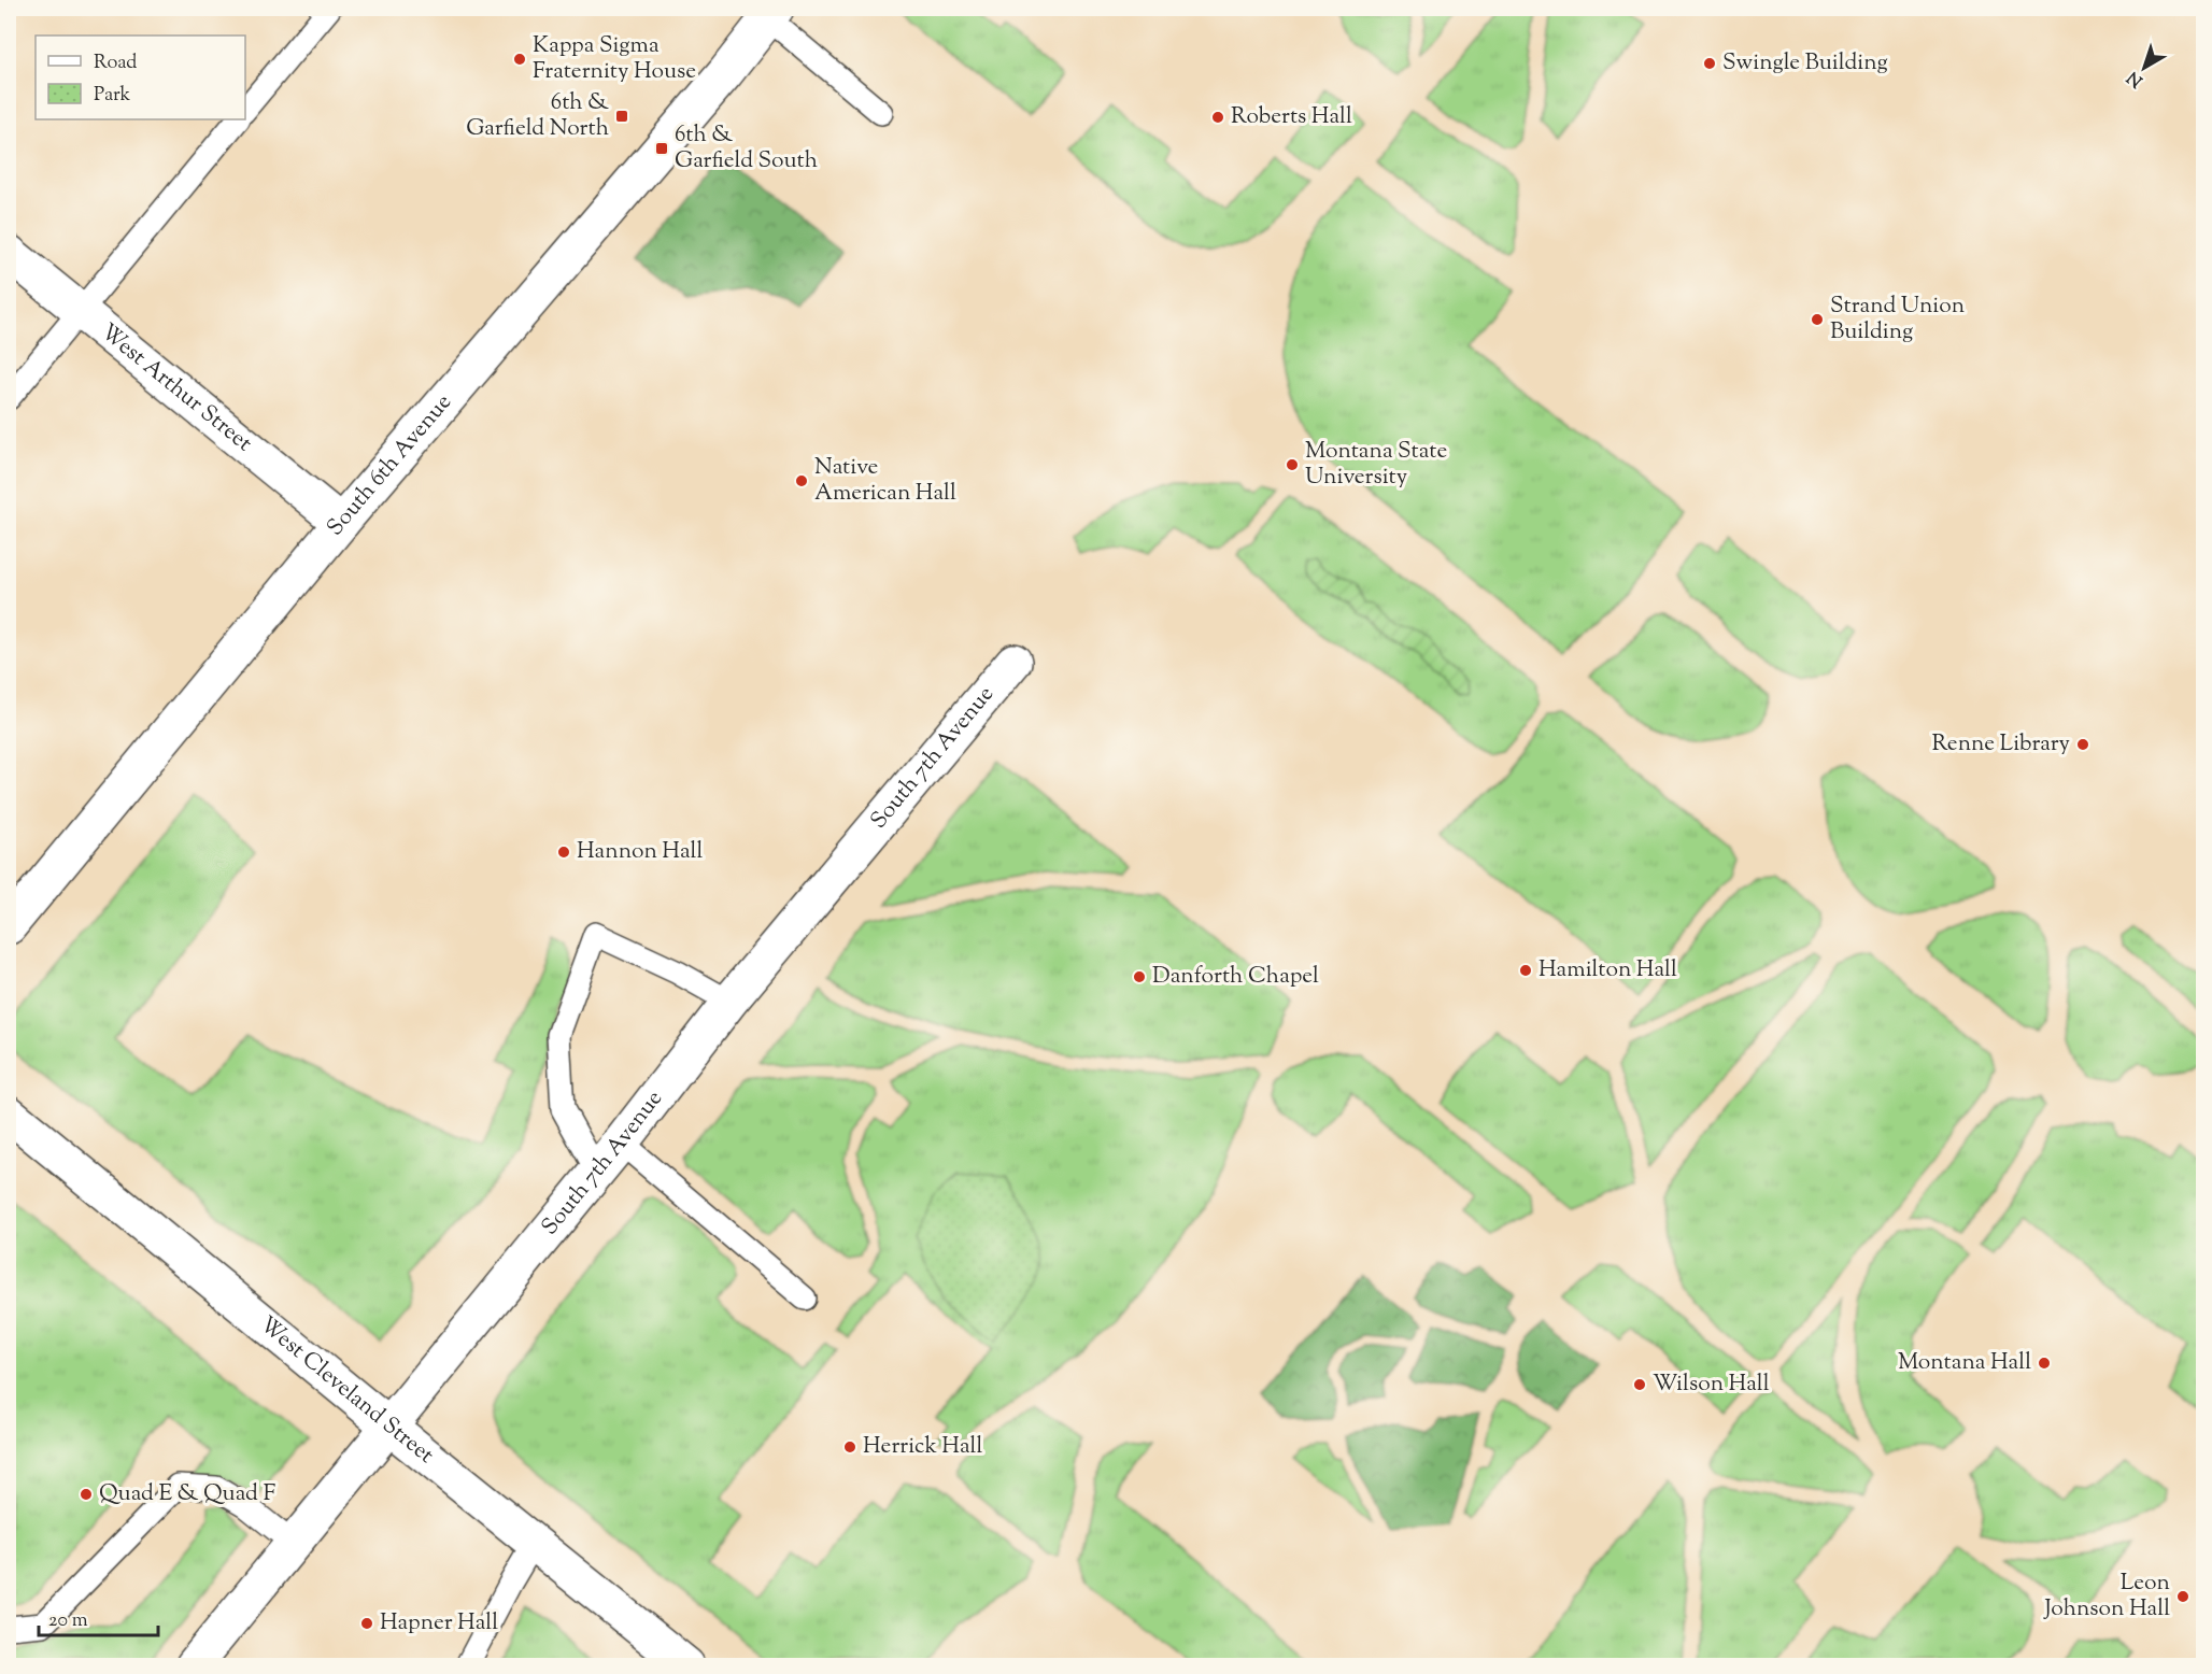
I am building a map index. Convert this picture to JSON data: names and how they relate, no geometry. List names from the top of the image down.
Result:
{
  "streets": {
    "street": [
      "West Arthur Street",
      "South 6th Avenue",
      "South 7th Avenue",
      "West Cleveland Street"
    ]
  },
  "crossings": [
    ["West Arthur Street", "South 6th Avenue"],
    ["South 7th Avenue", "West Cleveland Street"]
  ],
  "places": {
    "other": [
      "Kappa Sigma Fraternity House",
      "Swingle Building",
      "Roberts Hall",
      "Strand Union Building",
      "Montana State University",
      "Native American Hall",
      "Renne Library",
      "Hannon Hall",
      "Hamilton Hall",
      "Danforth Chapel",
      "Montana Hall",
      "Wilson Hall",
      "Herrick Hall",
      "Quad E & Quad F",
      "Leon Johnson Hall",
      "Hapner Hall"
    ],
    "transit": ["6th & Garfield North", "6th & Garfield South"]
  },
  "legend": ["Road", "Park"],
  "scale_bar": "20 m",
  "north": "bottom left"
}
